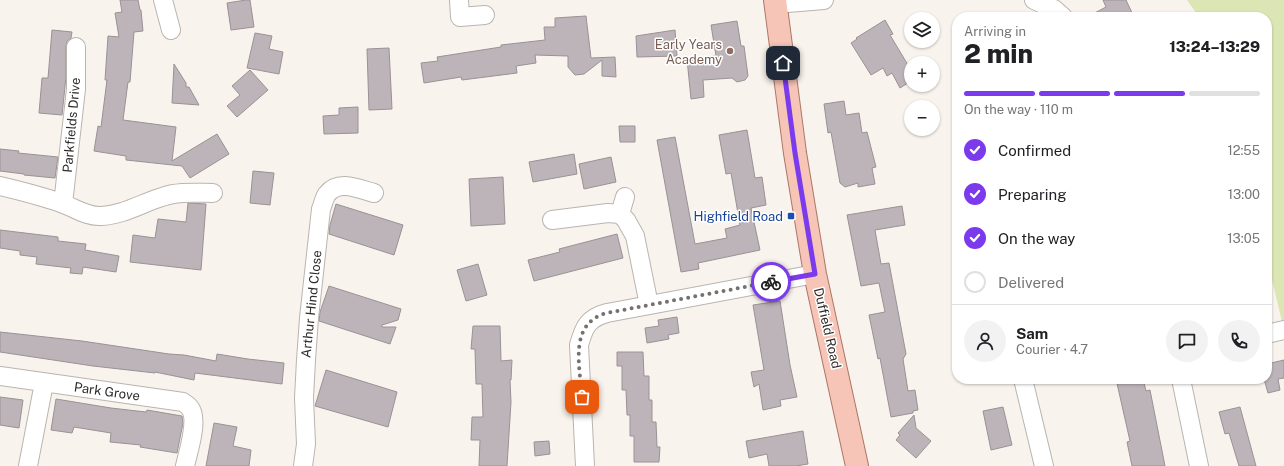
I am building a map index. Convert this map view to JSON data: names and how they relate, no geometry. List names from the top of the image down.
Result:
{
  "streets": {
    "main road": ["Duffield Road"],
    "street": ["Parkfields Drive", "Arthur Hind Close", "Park Grove"]
  },
  "places": {
    "other": ["Early Years Academy"],
    "transit": ["Highfield Road"]
  },
  "page": {
    "map_buttons": ["+", "−"],
    "heading": ["2 min", "Arriving in", "13:24–13:29"],
    "panel": ["Sam", "Courier · 4.7"],
    "bar": "On the way · 110 m",
    "list": [
      ["Confirmed", "12:55"],
      ["Preparing", "13:00"],
      ["On the way", "13:05"],
      "Delivered"
    ]
  }
}
